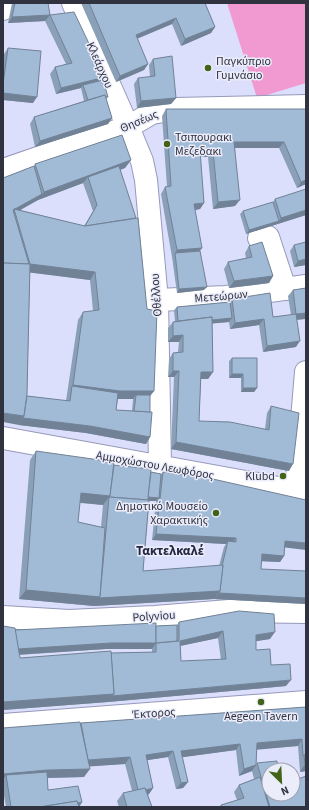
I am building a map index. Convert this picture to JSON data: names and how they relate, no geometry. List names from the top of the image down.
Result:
{
  "streets": {
    "street": [
      "Κλεάρχου",
      "Θησέως",
      "Οθέλλου",
      "Μετεώρων",
      "Αμμοχώστου Λεωφόρος",
      "Polyviou",
      "Έκτορος"
    ]
  },
  "crossings": [
    ["Κλεάρχου", "Θησέως"],
    ["Κλεάρχου", "Οθέλλου"],
    ["Θησέως", "Οθέλλου"],
    ["Οθέλλου", "Μετεώρων"],
    ["Οθέλλου", "Αμμοχώστου Λεωφόρος"]
  ],
  "districts": ["Τακτελκαλέ"],
  "places": [
    "Παγκύπριο Γυμνάσιο",
    "Τσιπουρακι Μεζεδακι",
    "Klubd",
    "Δημοτικό Μουσείο Χαρακτικής",
    "Aegeon Tavern"
  ],
  "north": "bottom right"
}
